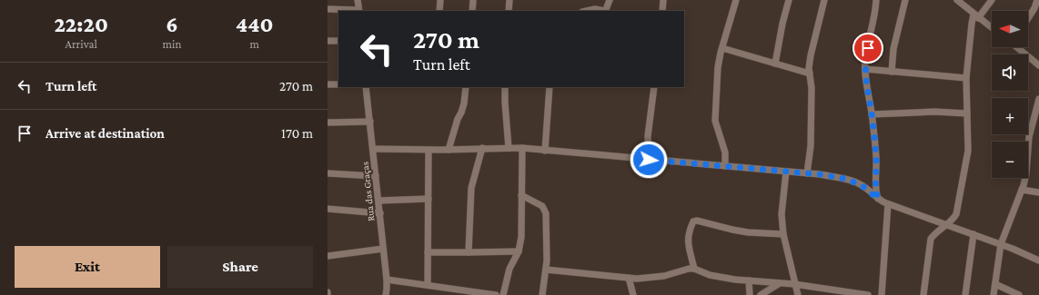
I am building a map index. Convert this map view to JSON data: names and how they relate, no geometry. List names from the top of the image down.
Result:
{
  "streets": {
    "street": ["Rua das Graças"]
  },
  "north": "left",
  "page": {
    "eta": [
      "22:20",
      "Arrival",
      "6",
      "min",
      "440",
      "m"
    ],
    "map_buttons": ["+", "−"],
    "turn": ["270 m", "Turn left"],
    "list": [
      {
        "name": "Turn left",
        "value": "270 m"
      },
      {
        "name": "Arrive at destination",
        "value": "170 m"
      }
    ],
    "buttons": ["Exit", "Share"]
  }
}
